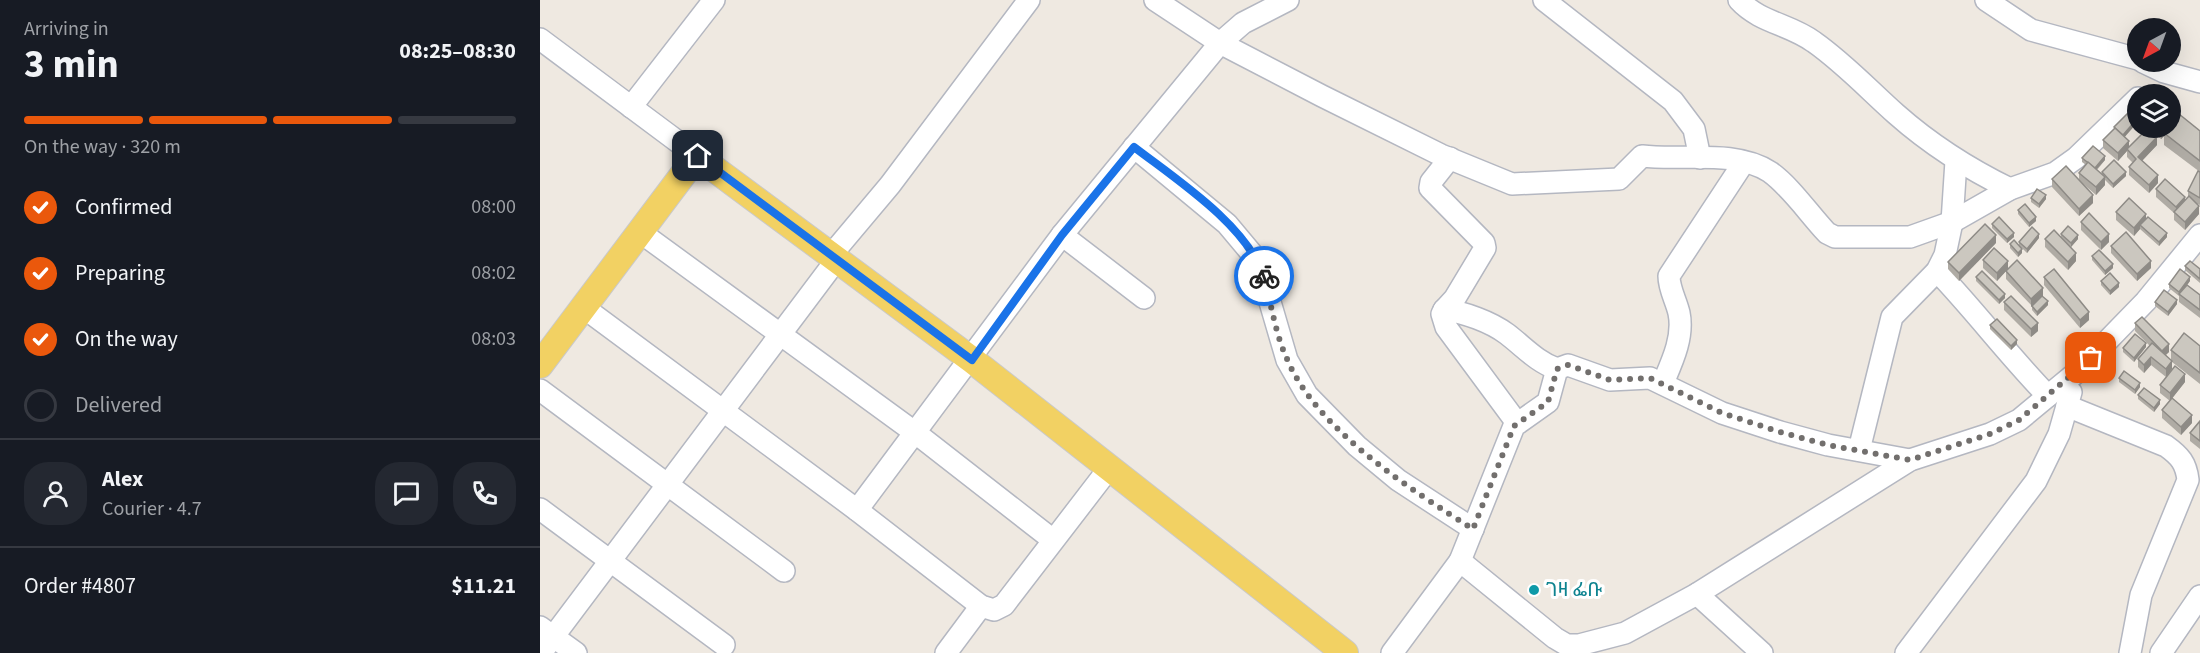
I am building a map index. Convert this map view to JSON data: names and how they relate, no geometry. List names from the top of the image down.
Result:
{
  "places": ["ገዛ ፌቡ"],
  "north": "bottom left",
  "page": {
    "heading": ["3 min", "Arriving in", "08:25–08:30"],
    "panel": [
      "Alex",
      "Courier · 4.7",
      "Order #4807",
      "$11.21"
    ],
    "bar": "On the way · 320 m",
    "list": [
      ["Confirmed", "08:00"],
      ["Preparing", "08:02"],
      ["On the way", "08:03"],
      "Delivered"
    ]
  }
}
